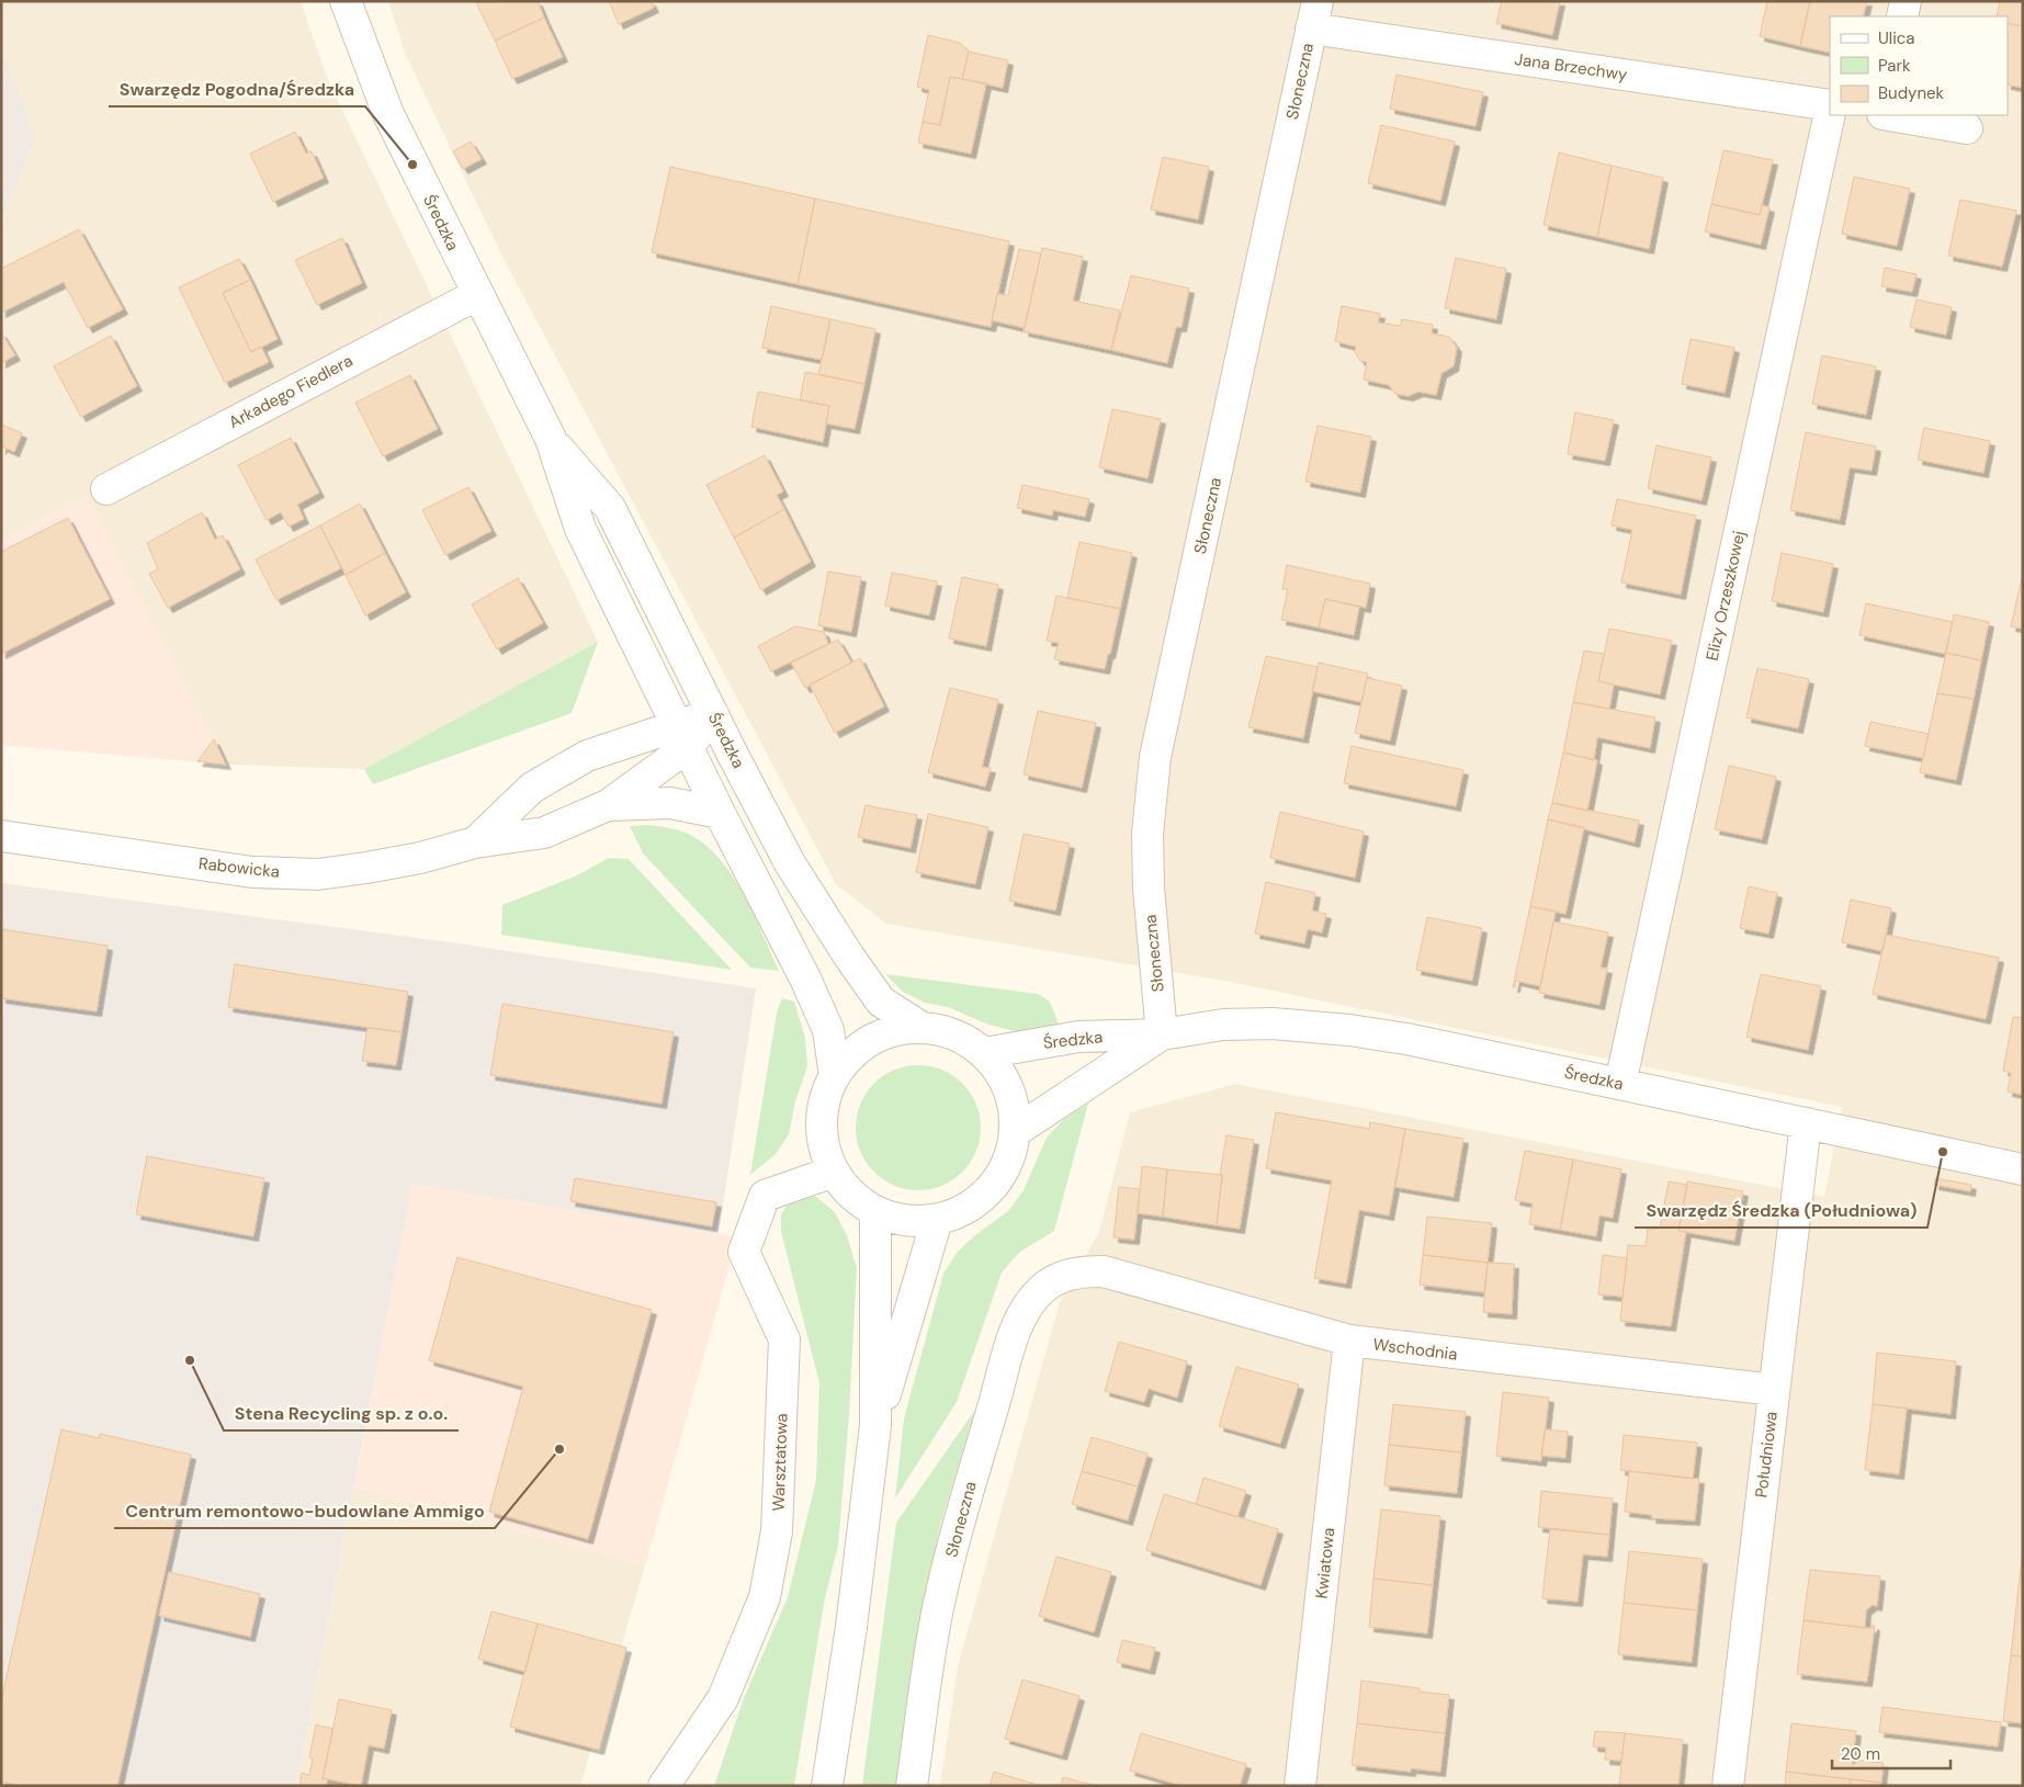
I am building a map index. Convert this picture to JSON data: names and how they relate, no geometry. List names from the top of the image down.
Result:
{
  "streets": {
    "street": [
      "Jana Brzechwy",
      "Słoneczna",
      "Średzka",
      "Arkadego Fiedlera",
      "Elizy Orzeszkowej",
      "Rabowicka",
      "Wschodnia",
      "Południowa",
      "Warsztatowa",
      "Kwiatowa"
    ]
  },
  "crossings": [
    ["Jana Brzechwy", "Słoneczna"],
    ["Słoneczna", "Średzka"],
    ["Słoneczna", "Wschodnia"],
    ["Średzka", "Arkadego Fiedlera"],
    ["Średzka", "Elizy Orzeszkowej"],
    ["Średzka", "Rabowicka"],
    ["Średzka", "Południowa"],
    ["Średzka", "Warsztatowa"],
    ["Wschodnia", "Południowa"],
    ["Wschodnia", "Kwiatowa"]
  ],
  "places": [
    "Swarzędz Pogodna/Średzka",
    "Swarzędz Średzka (Południowa)",
    "Stena Recycling sp. z o.o.",
    "Centrum remontowo-budowlane Ammigo"
  ],
  "legend": ["Ulica", "Park", "Budynek"],
  "scale_bar": "20 m"
}
